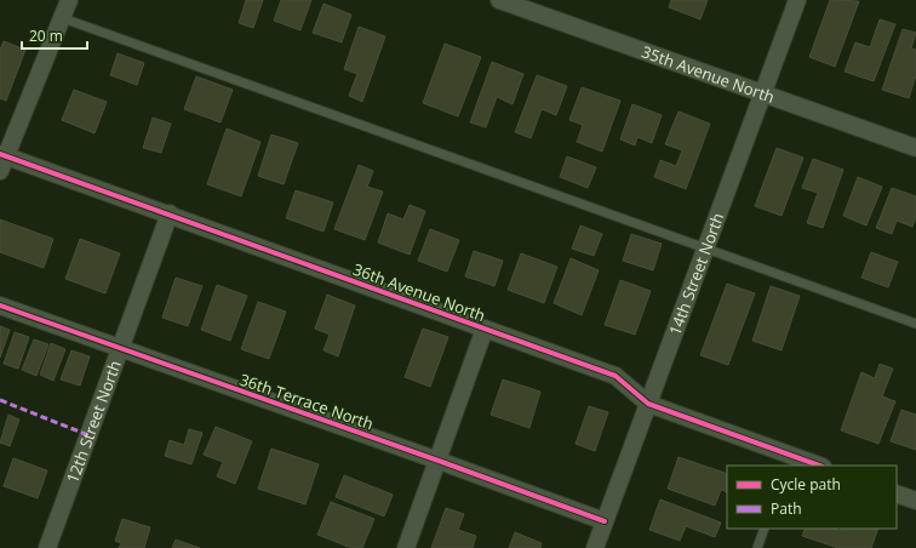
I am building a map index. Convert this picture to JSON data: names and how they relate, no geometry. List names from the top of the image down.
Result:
{
  "streets": {
    "street": [
      "35th Avenue North",
      "14th Street North",
      "36th Avenue North",
      "36th Terrace North",
      "12th Street North"
    ]
  },
  "crossings": [
    ["35th Avenue North", "14th Street North"],
    ["14th Street North", "36th Avenue North"],
    ["14th Street North", "36th Terrace North"],
    ["36th Avenue North", "12th Street North"],
    ["36th Terrace North", "12th Street North"]
  ],
  "legend": ["Cycle path", "Path"],
  "scale_bar": "20 m"
}
